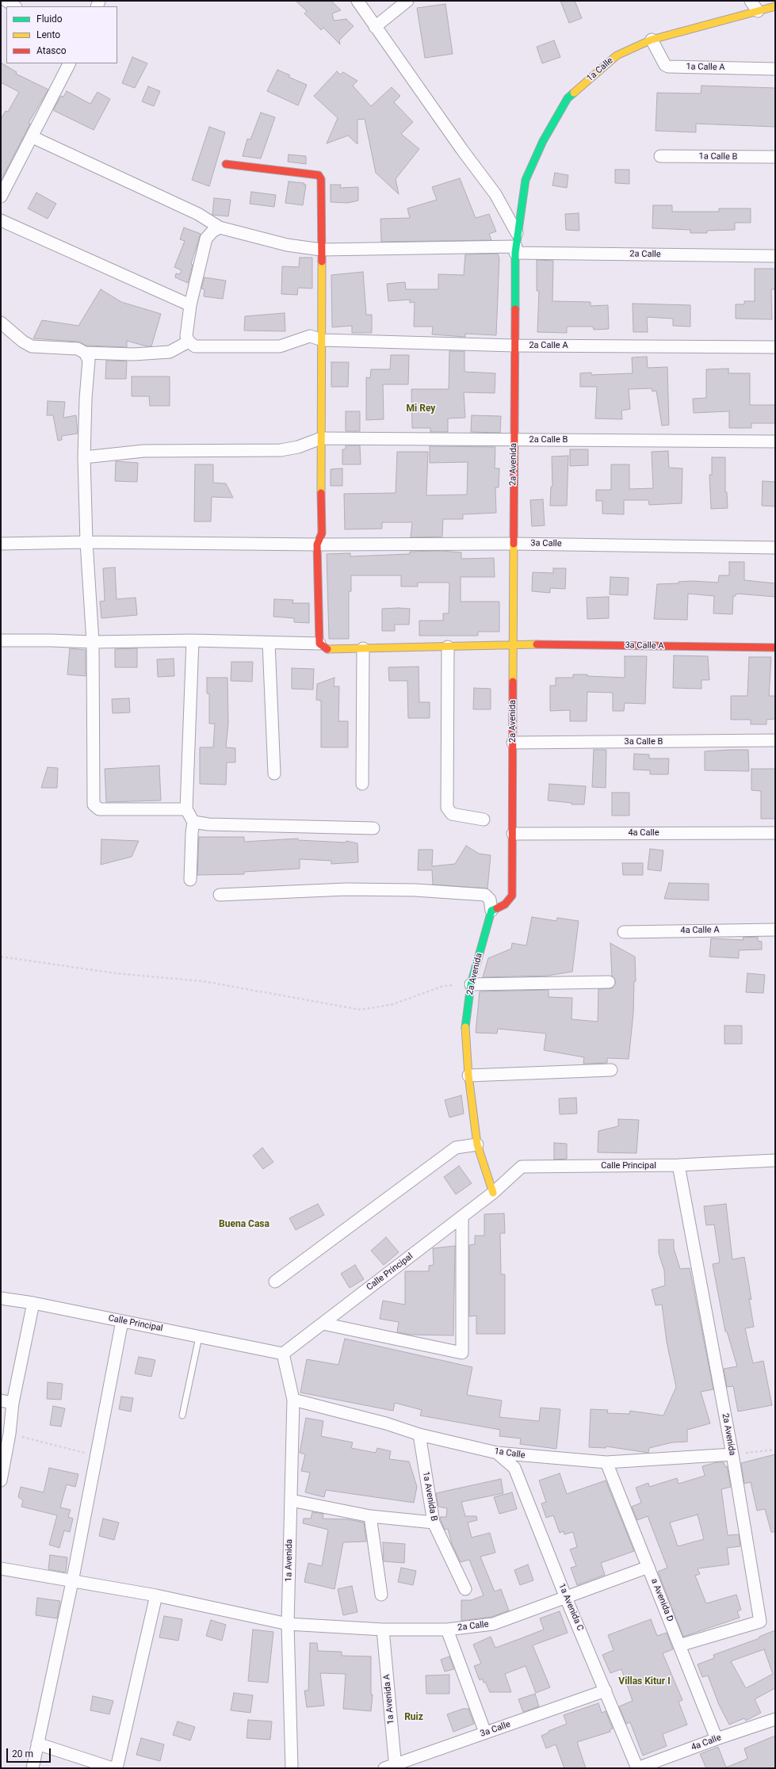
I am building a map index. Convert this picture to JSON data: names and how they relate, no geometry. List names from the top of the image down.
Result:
{
  "streets": {
    "street": [
      "1a Calle A",
      "1a Calle",
      "1a Calle B",
      "2a Calle",
      "2a Calle A",
      "2a Calle B",
      "2a Avenida",
      "3a Calle",
      "3a Calle A",
      "3a Calle B",
      "4a Calle",
      "4a Calle A",
      "Calle Principal",
      "1a Avenida B",
      "1a Avenida",
      "a Avenida D",
      "1a Avenida C",
      "1a Avenida A"
    ]
  },
  "crossings": [
    ["1a Calle A", "1a Calle"],
    ["1a Calle", "2a Avenida"],
    ["1a Calle", "1a Avenida B"],
    ["1a Calle", "1a Avenida"],
    ["1a Calle", "a Avenida D"],
    ["1a Calle", "1a Avenida C"],
    ["2a Calle", "2a Avenida"],
    ["2a Calle", "1a Avenida"],
    ["2a Calle", "a Avenida D"],
    ["2a Calle", "1a Avenida C"],
    ["2a Calle", "1a Avenida A"],
    ["2a Calle A", "2a Avenida"],
    ["2a Calle B", "2a Avenida"],
    ["2a Avenida", "3a Calle"],
    ["2a Avenida", "3a Calle A"],
    ["2a Avenida", "3a Calle B"],
    ["2a Avenida", "4a Calle"],
    ["2a Avenida", "Calle Principal"],
    ["2a Avenida", "a Avenida D"],
    ["3a Calle", "1a Avenida C"],
    ["3a Calle", "1a Avenida A"],
    ["4a Calle", "a Avenida D"],
    ["4a Calle", "1a Avenida C"],
    ["Calle Principal", "1a Avenida"]
  ],
  "districts": [
    "Mi Rey",
    "Buena Casa",
    "Villas Kitur I",
    "Ruiz"
  ],
  "legend": ["Fluido", "Lento", "Atasco"],
  "scale_bar": "20 m"
}
